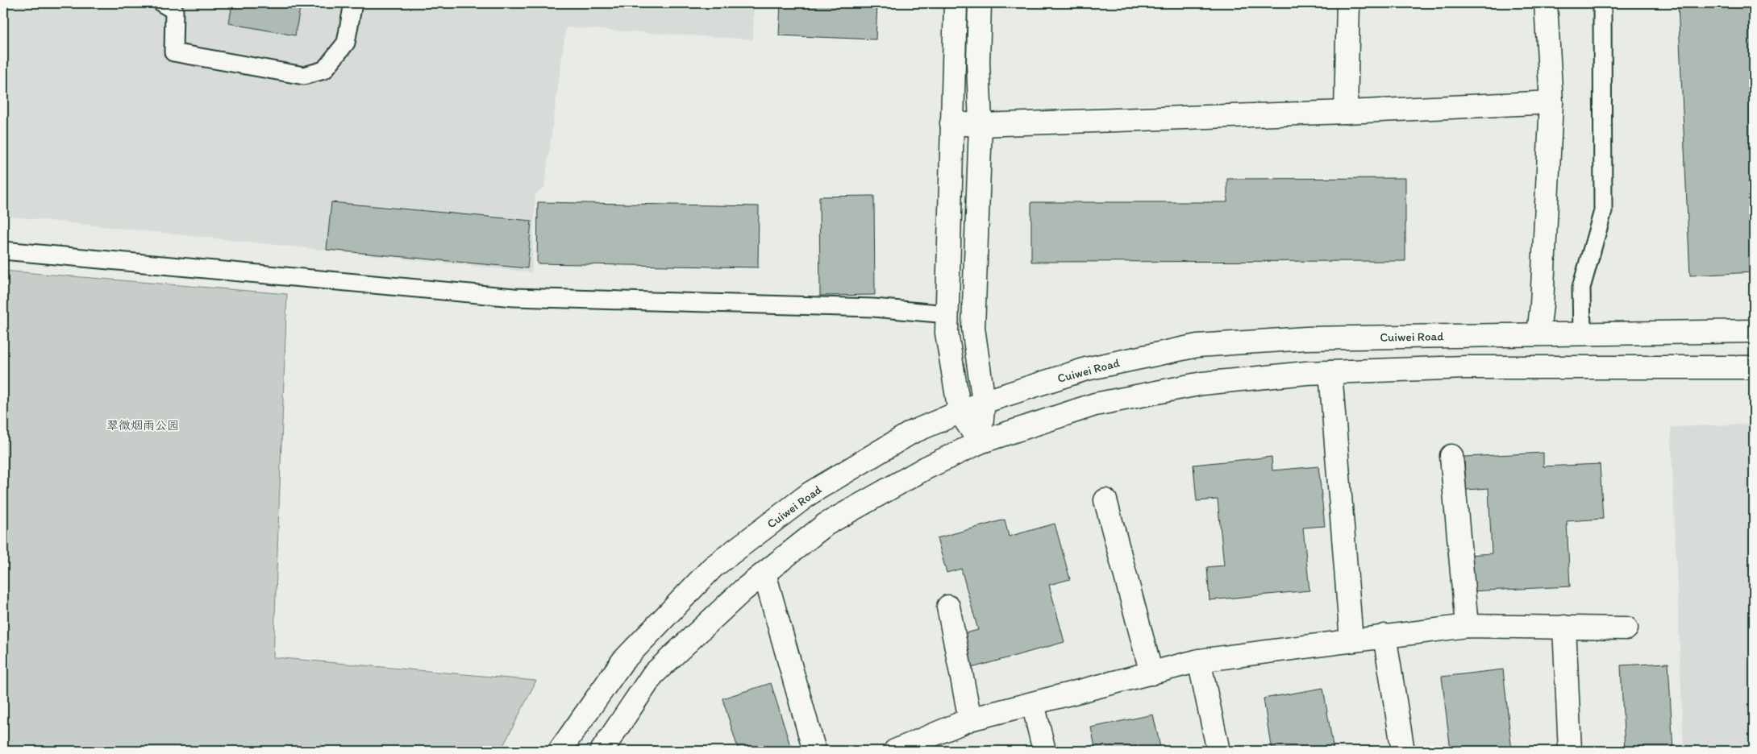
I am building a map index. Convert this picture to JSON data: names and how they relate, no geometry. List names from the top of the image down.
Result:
{
  "streets": {
    "street": ["Cuiwei Road"]
  },
  "parks": ["翠微烟雨公园"]
}
